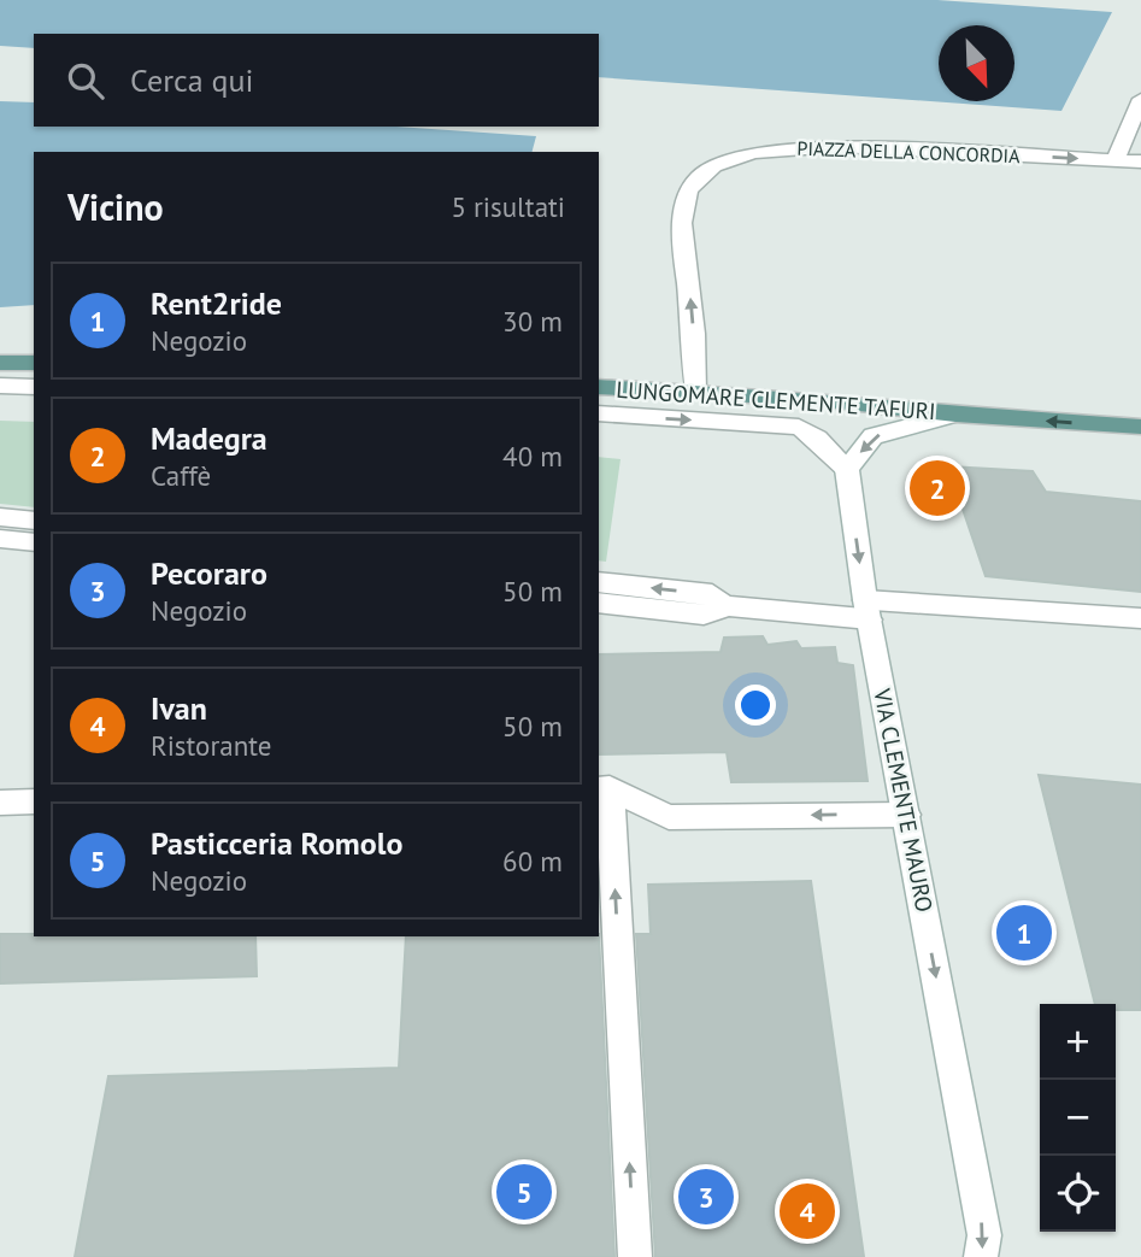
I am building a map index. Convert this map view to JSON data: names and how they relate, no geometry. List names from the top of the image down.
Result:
{
  "streets": {
    "main road": ["LUNGOMARE CLEMENTE TAFURI"],
    "street": ["PIAZZA DELLA CONCORDIA", "VIA CLEMENTE MAURO"]
  },
  "crossings": [
    ["PIAZZA DELLA CONCORDIA", "LUNGOMARE CLEMENTE TAFURI"],
    ["LUNGOMARE CLEMENTE TAFURI", "VIA CLEMENTE MAURO"]
  ],
  "one_way": ["VIA CLEMENTE MAURO"],
  "north": "bottom right",
  "page": {
    "search": "Cerca qui",
    "heading": ["Vicino", "5 risultati"],
    "list": [
      {
        "mark": "1",
        "name": "Rent2ride",
        "note": "Negozio",
        "value": "30 m"
      },
      {
        "mark": "2",
        "name": "Madegra",
        "note": "Caffè",
        "value": "40 m"
      },
      {
        "mark": "3",
        "name": "Pecoraro",
        "note": "Negozio",
        "value": "50 m"
      },
      {
        "mark": "4",
        "name": "Ivan",
        "note": "Ristorante",
        "value": "50 m"
      },
      {
        "mark": "5",
        "name": "Pasticceria Romolo",
        "note": "Negozio",
        "value": "60 m"
      }
    ],
    "pins": [
      "2",
      "1",
      "5",
      "3",
      "4"
    ],
    "map_buttons": ["+", "−"]
  }
}
